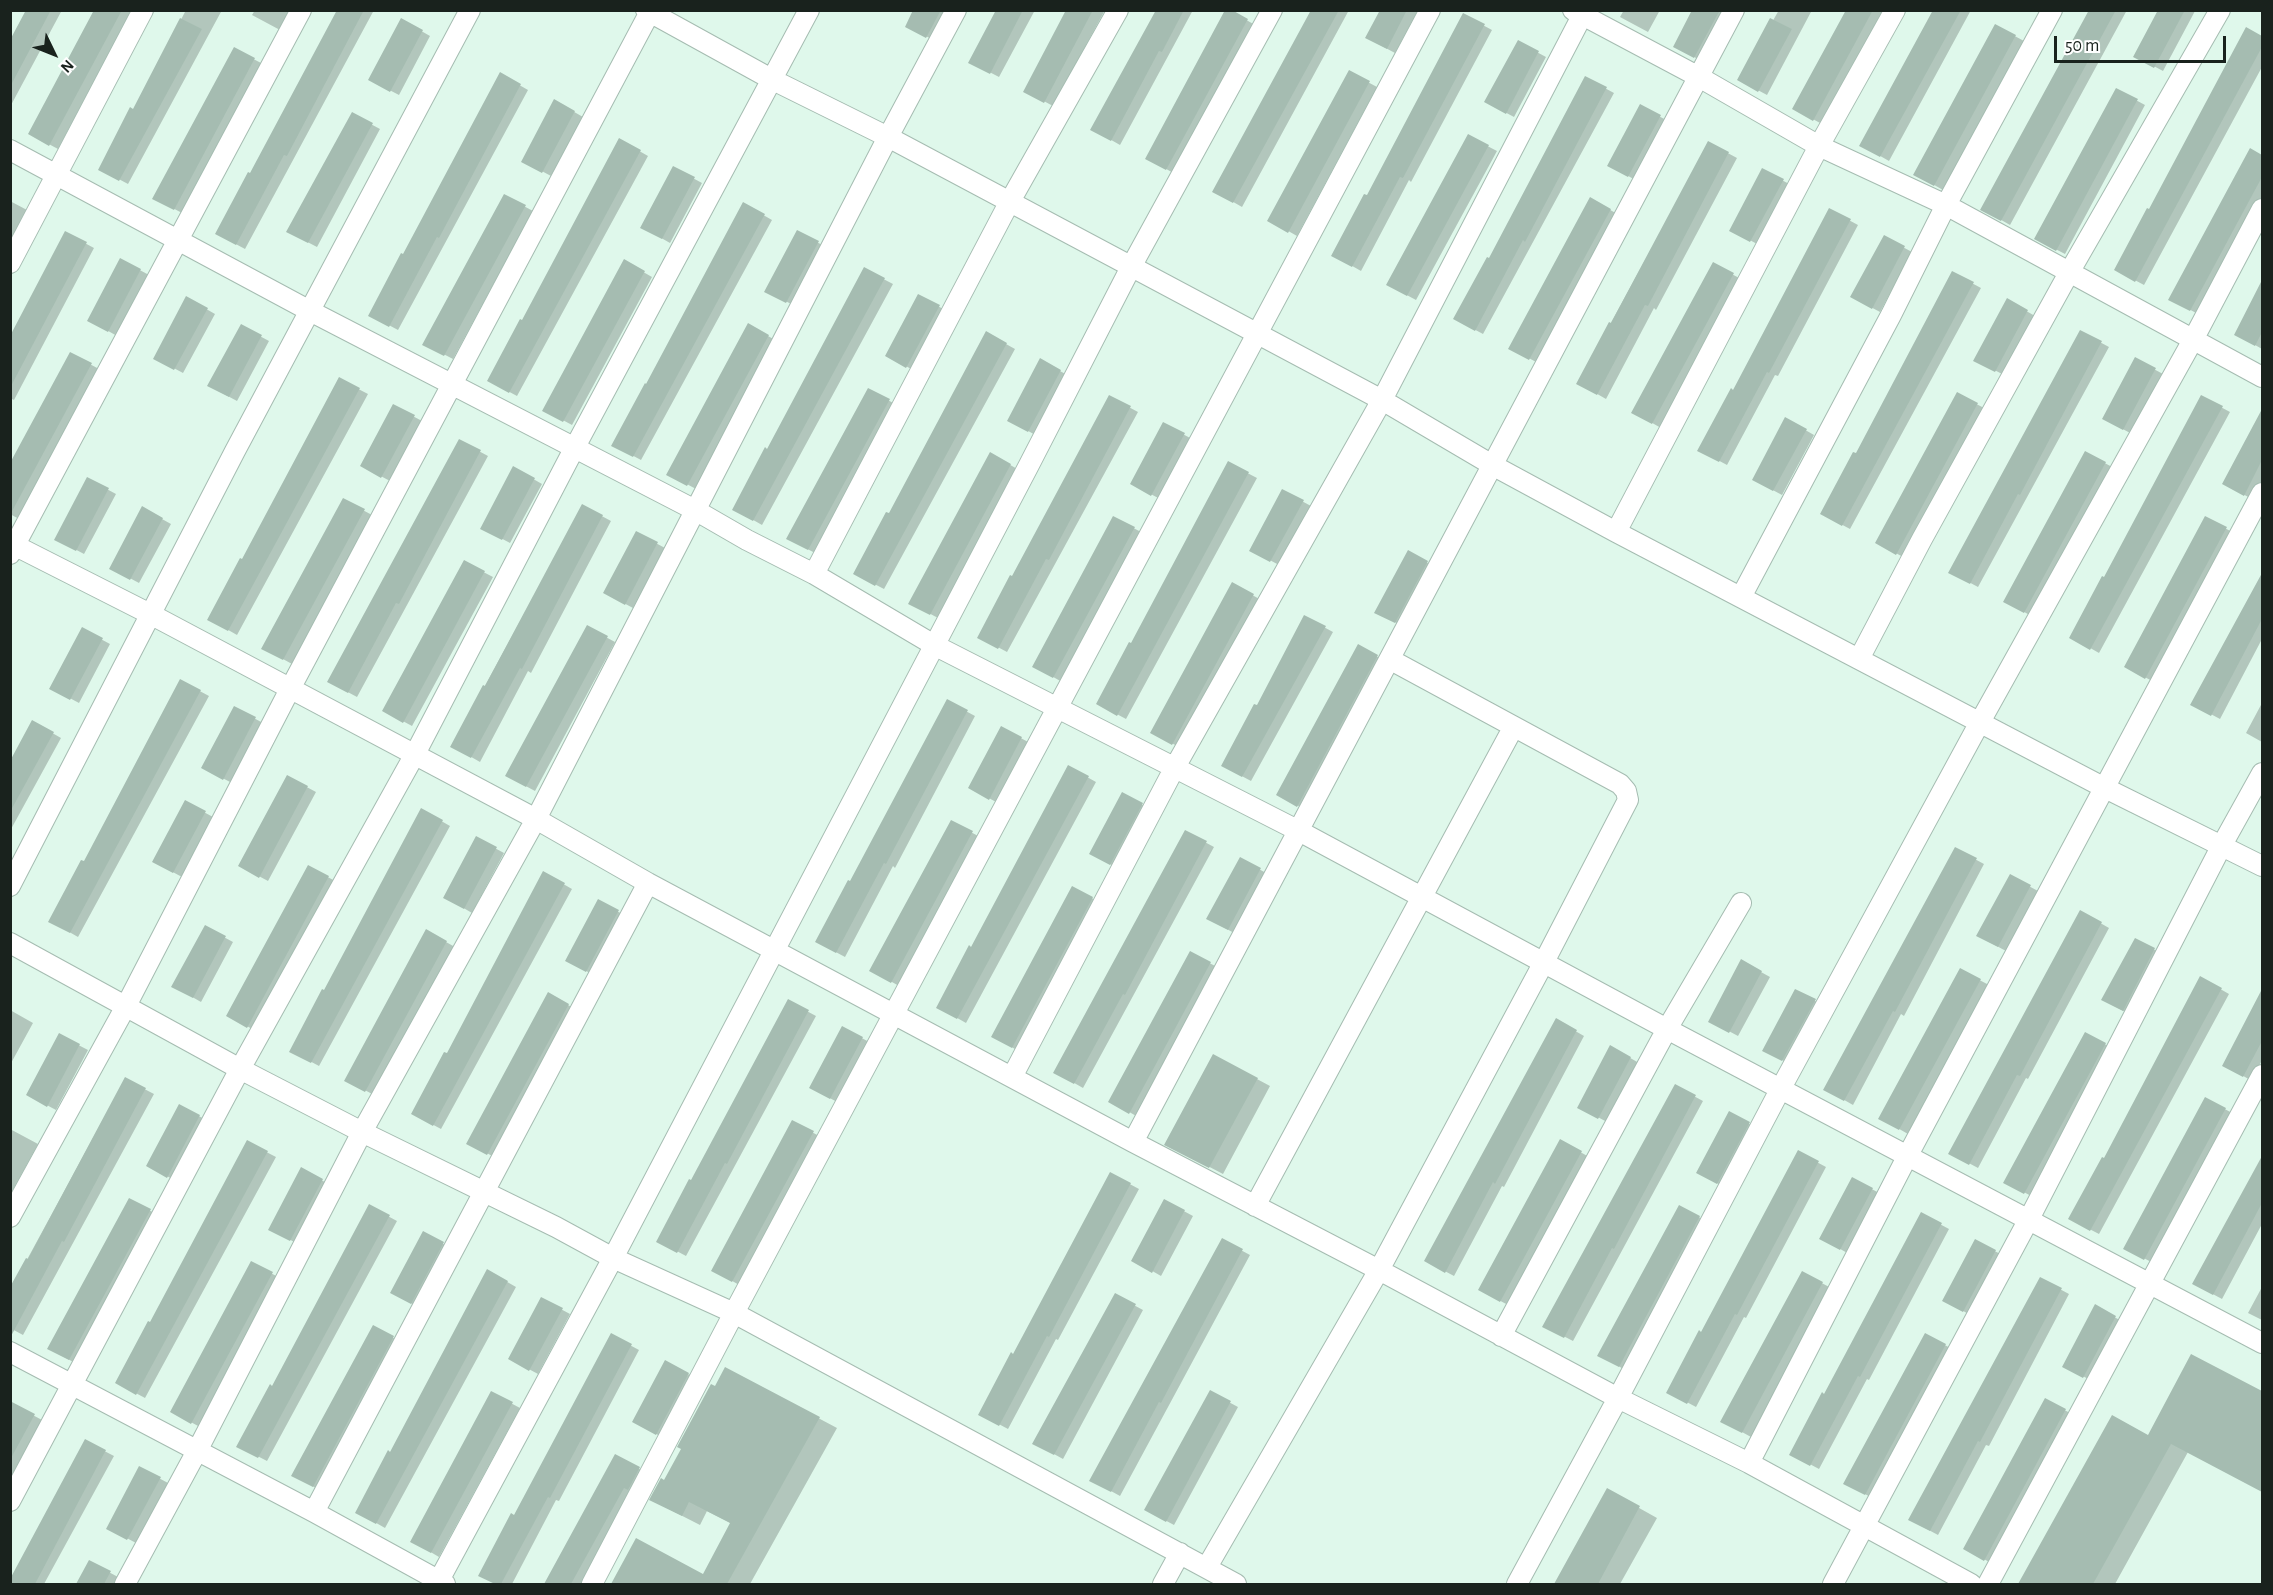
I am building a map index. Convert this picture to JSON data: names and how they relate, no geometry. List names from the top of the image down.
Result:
{
  "scale_bar": "50 m",
  "north": "bottom right"
}
